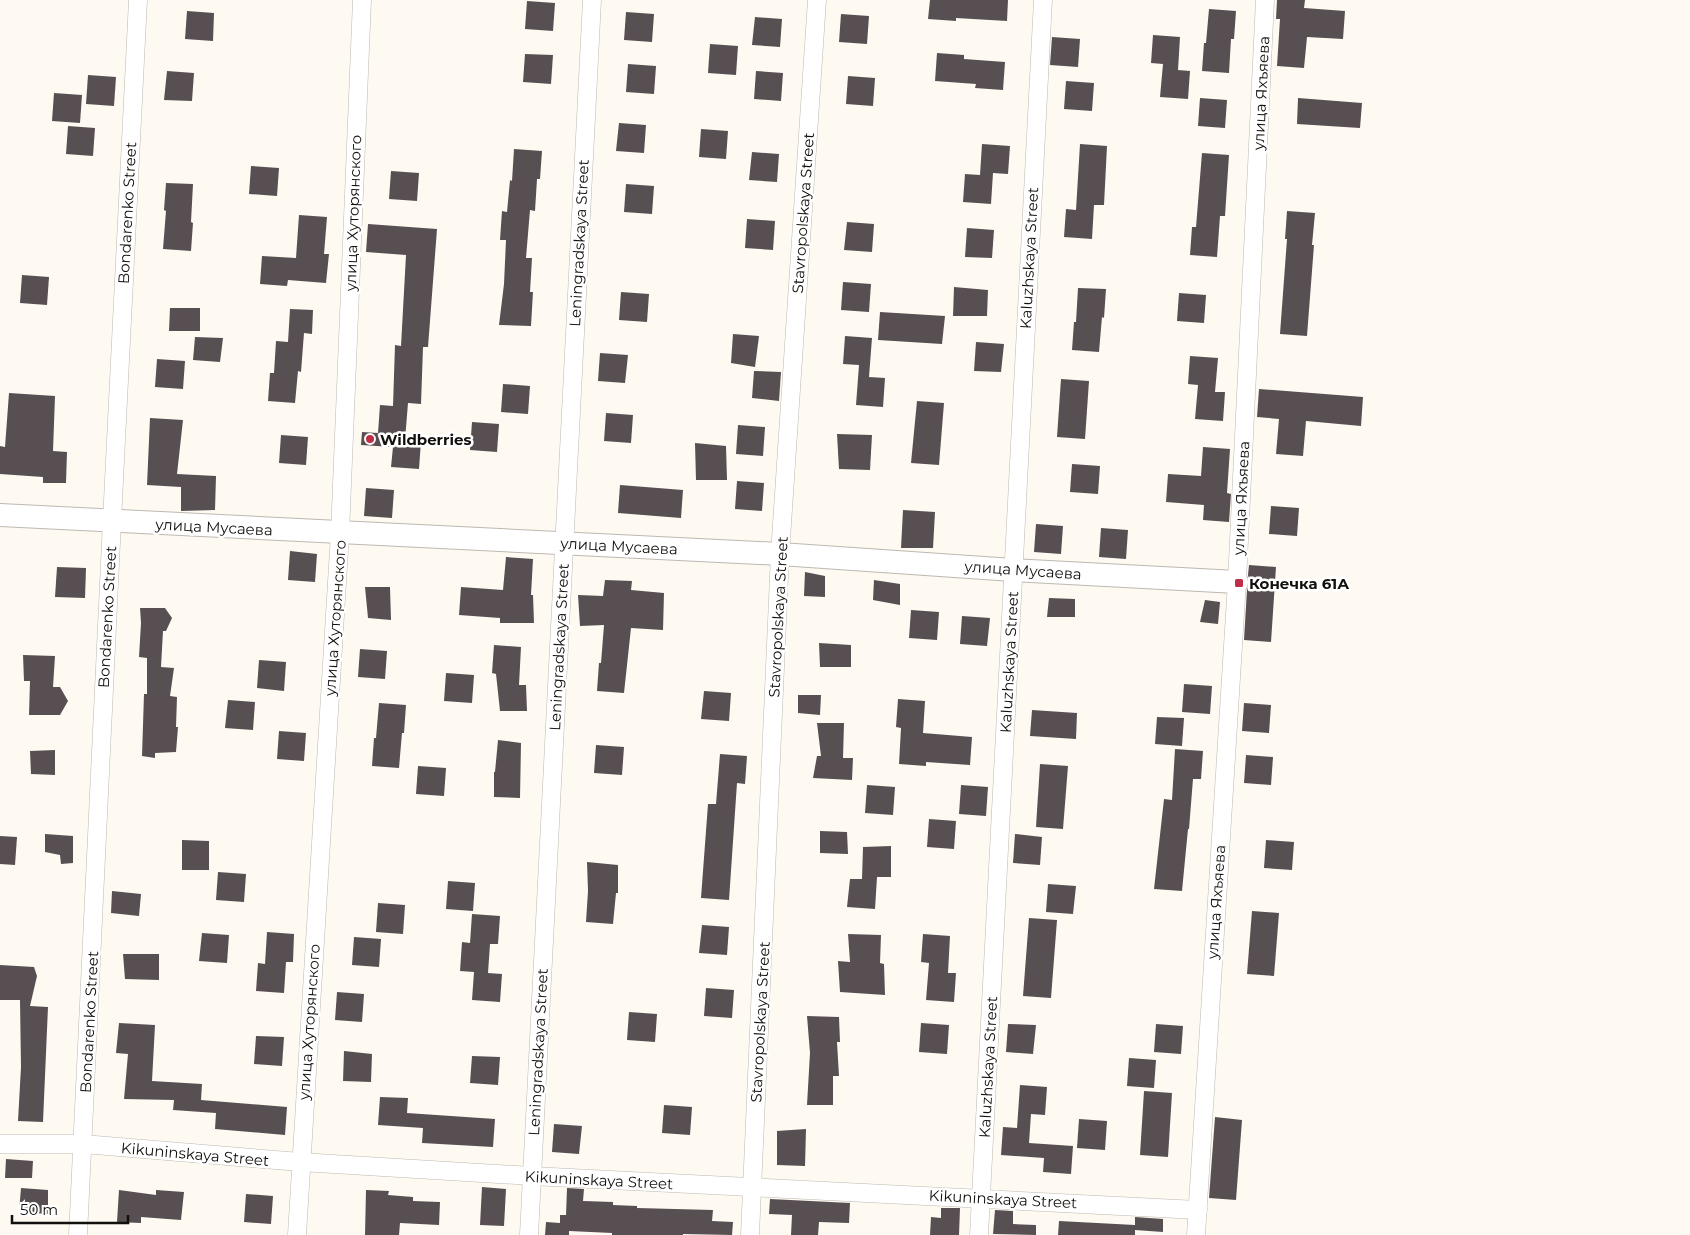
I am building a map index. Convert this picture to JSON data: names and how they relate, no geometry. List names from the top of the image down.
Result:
{
  "streets": {
    "street": [
      "улица Яхъяева",
      "Bondarenko Street",
      "улица Хуторянского",
      "Stavropolskaya Street",
      "Leningradskaya Street",
      "Kaluzhskaya Street",
      "улица Мусаева",
      "Kikuninskaya Street"
    ]
  },
  "crossings": [
    ["улица Яхъяева", "улица Мусаева"],
    ["улица Яхъяева", "Kikuninskaya Street"],
    ["Bondarenko Street", "улица Мусаева"],
    ["Bondarenko Street", "Kikuninskaya Street"],
    ["улица Хуторянского", "улица Мусаева"],
    ["улица Хуторянского", "Kikuninskaya Street"],
    ["Stavropolskaya Street", "улица Мусаева"],
    ["Stavropolskaya Street", "Kikuninskaya Street"],
    ["Leningradskaya Street", "улица Мусаева"],
    ["Leningradskaya Street", "Kikuninskaya Street"],
    ["Kaluzhskaya Street", "улица Мусаева"],
    ["Kaluzhskaya Street", "Kikuninskaya Street"]
  ],
  "places": {
    "other": ["Wildberries"],
    "transit": ["Конечка 61А"]
  },
  "scale_bar": "50 m"
}
